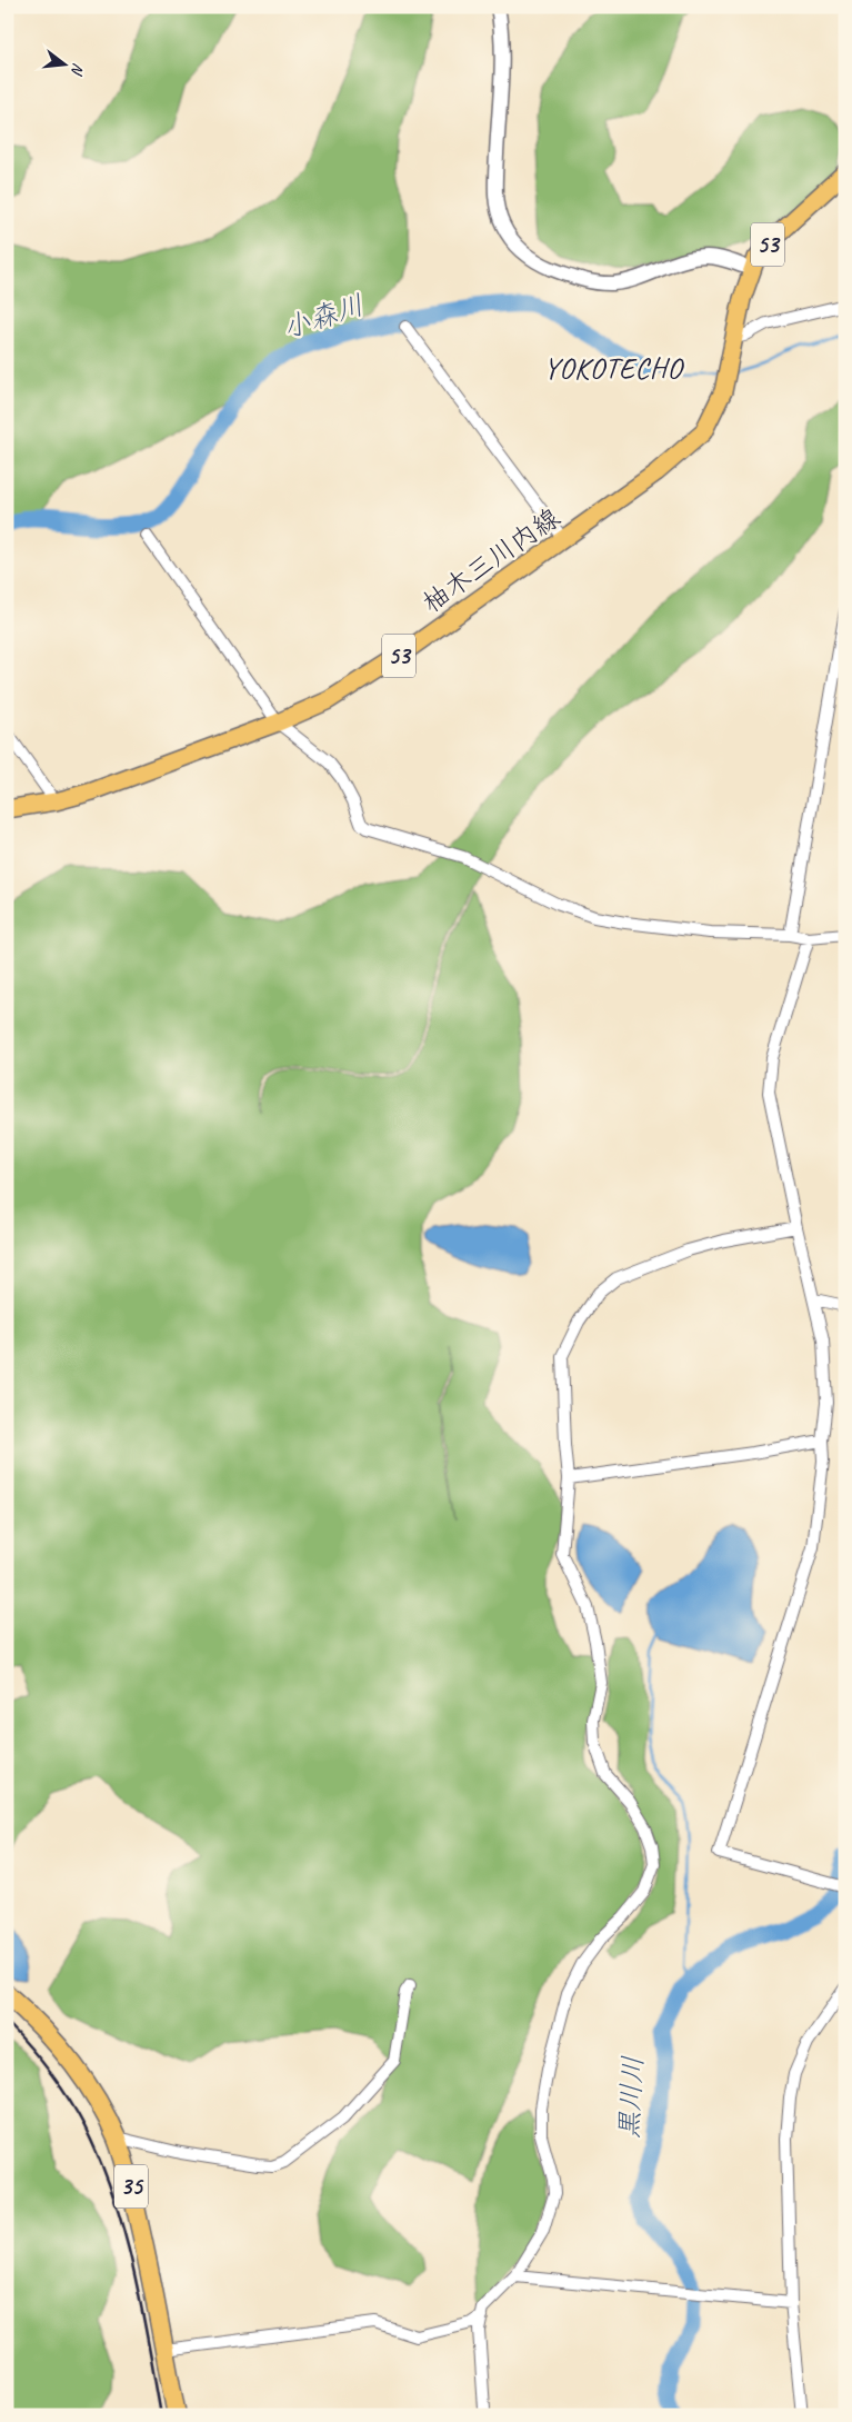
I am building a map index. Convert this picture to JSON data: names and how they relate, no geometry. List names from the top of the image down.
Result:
{
  "streets": {
    "highway": ["35"],
    "main road": ["53", "柚木三川内線"]
  },
  "districts": ["YOKOTECHO"],
  "water": ["小森川", "黒川川"],
  "north": "right"
}
